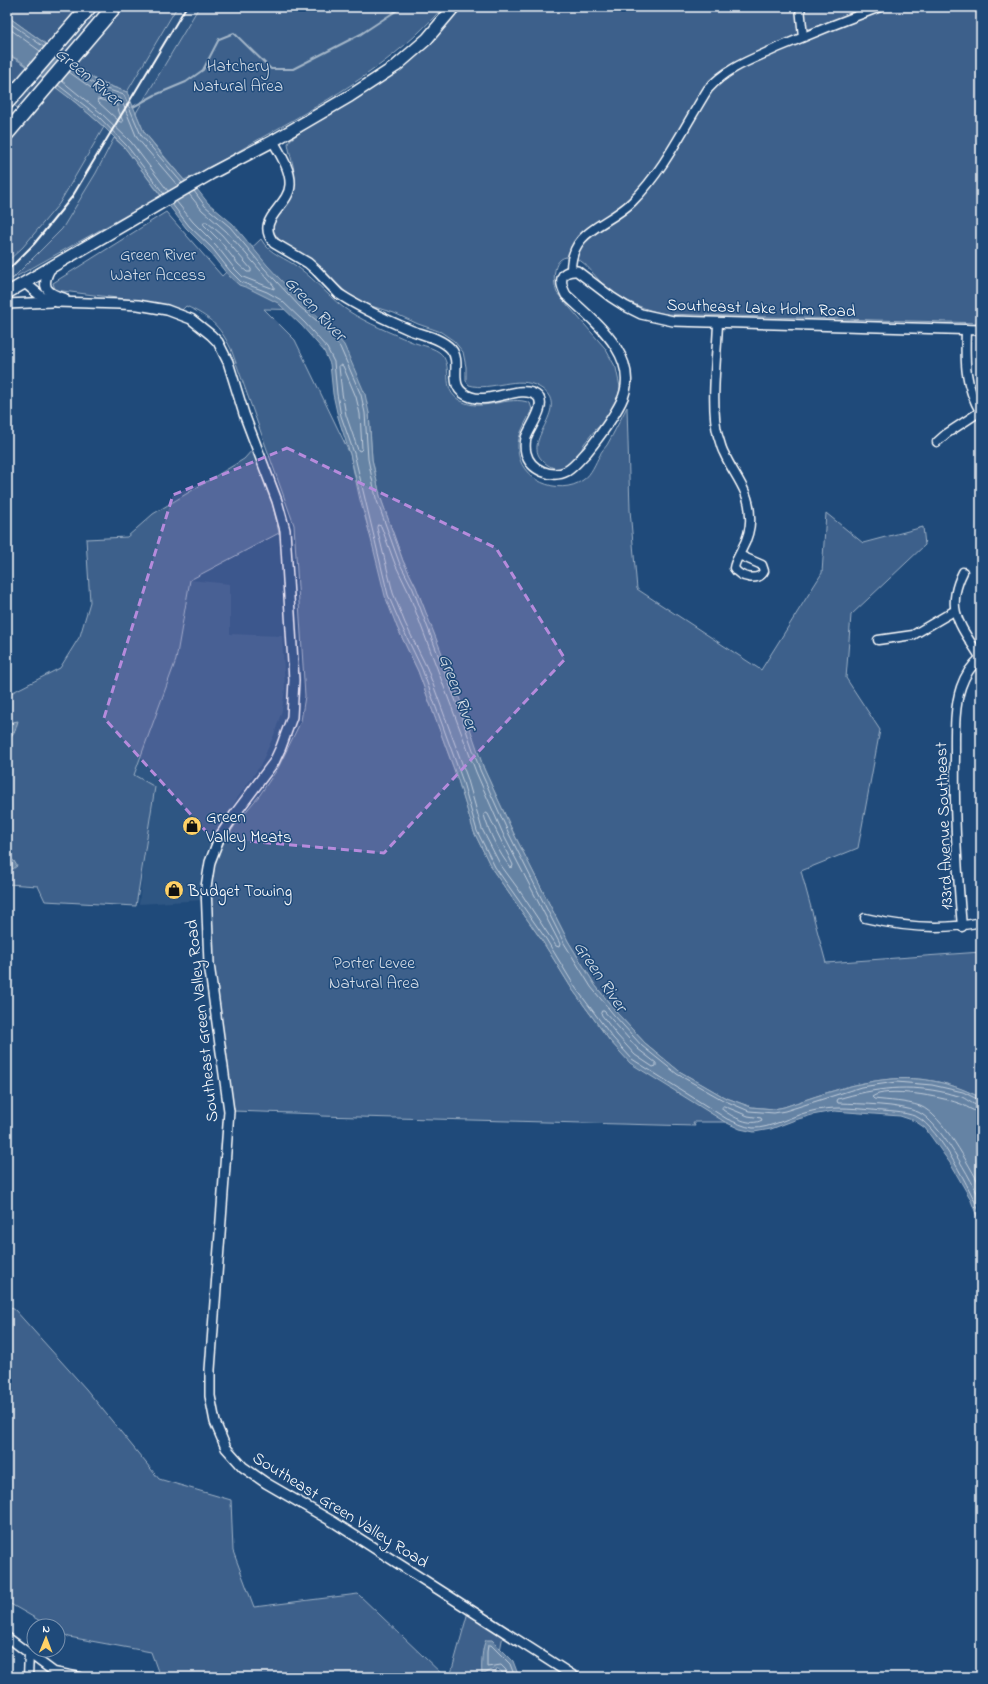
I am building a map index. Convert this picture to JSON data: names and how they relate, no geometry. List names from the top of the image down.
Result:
{
  "streets": {
    "street": ["Southeast Lake Holm Road", "133rd Avenue Southeast", "Southeast Green Valley Road"]
  },
  "water": ["Green River"],
  "parks": ["Hatchery Natural Area", "Green River Water Access", "Porter Levee Natural Area"],
  "places": {
    "shop": ["Green Valley Meats", "Budget Towing"]
  },
  "north": "top"
}
